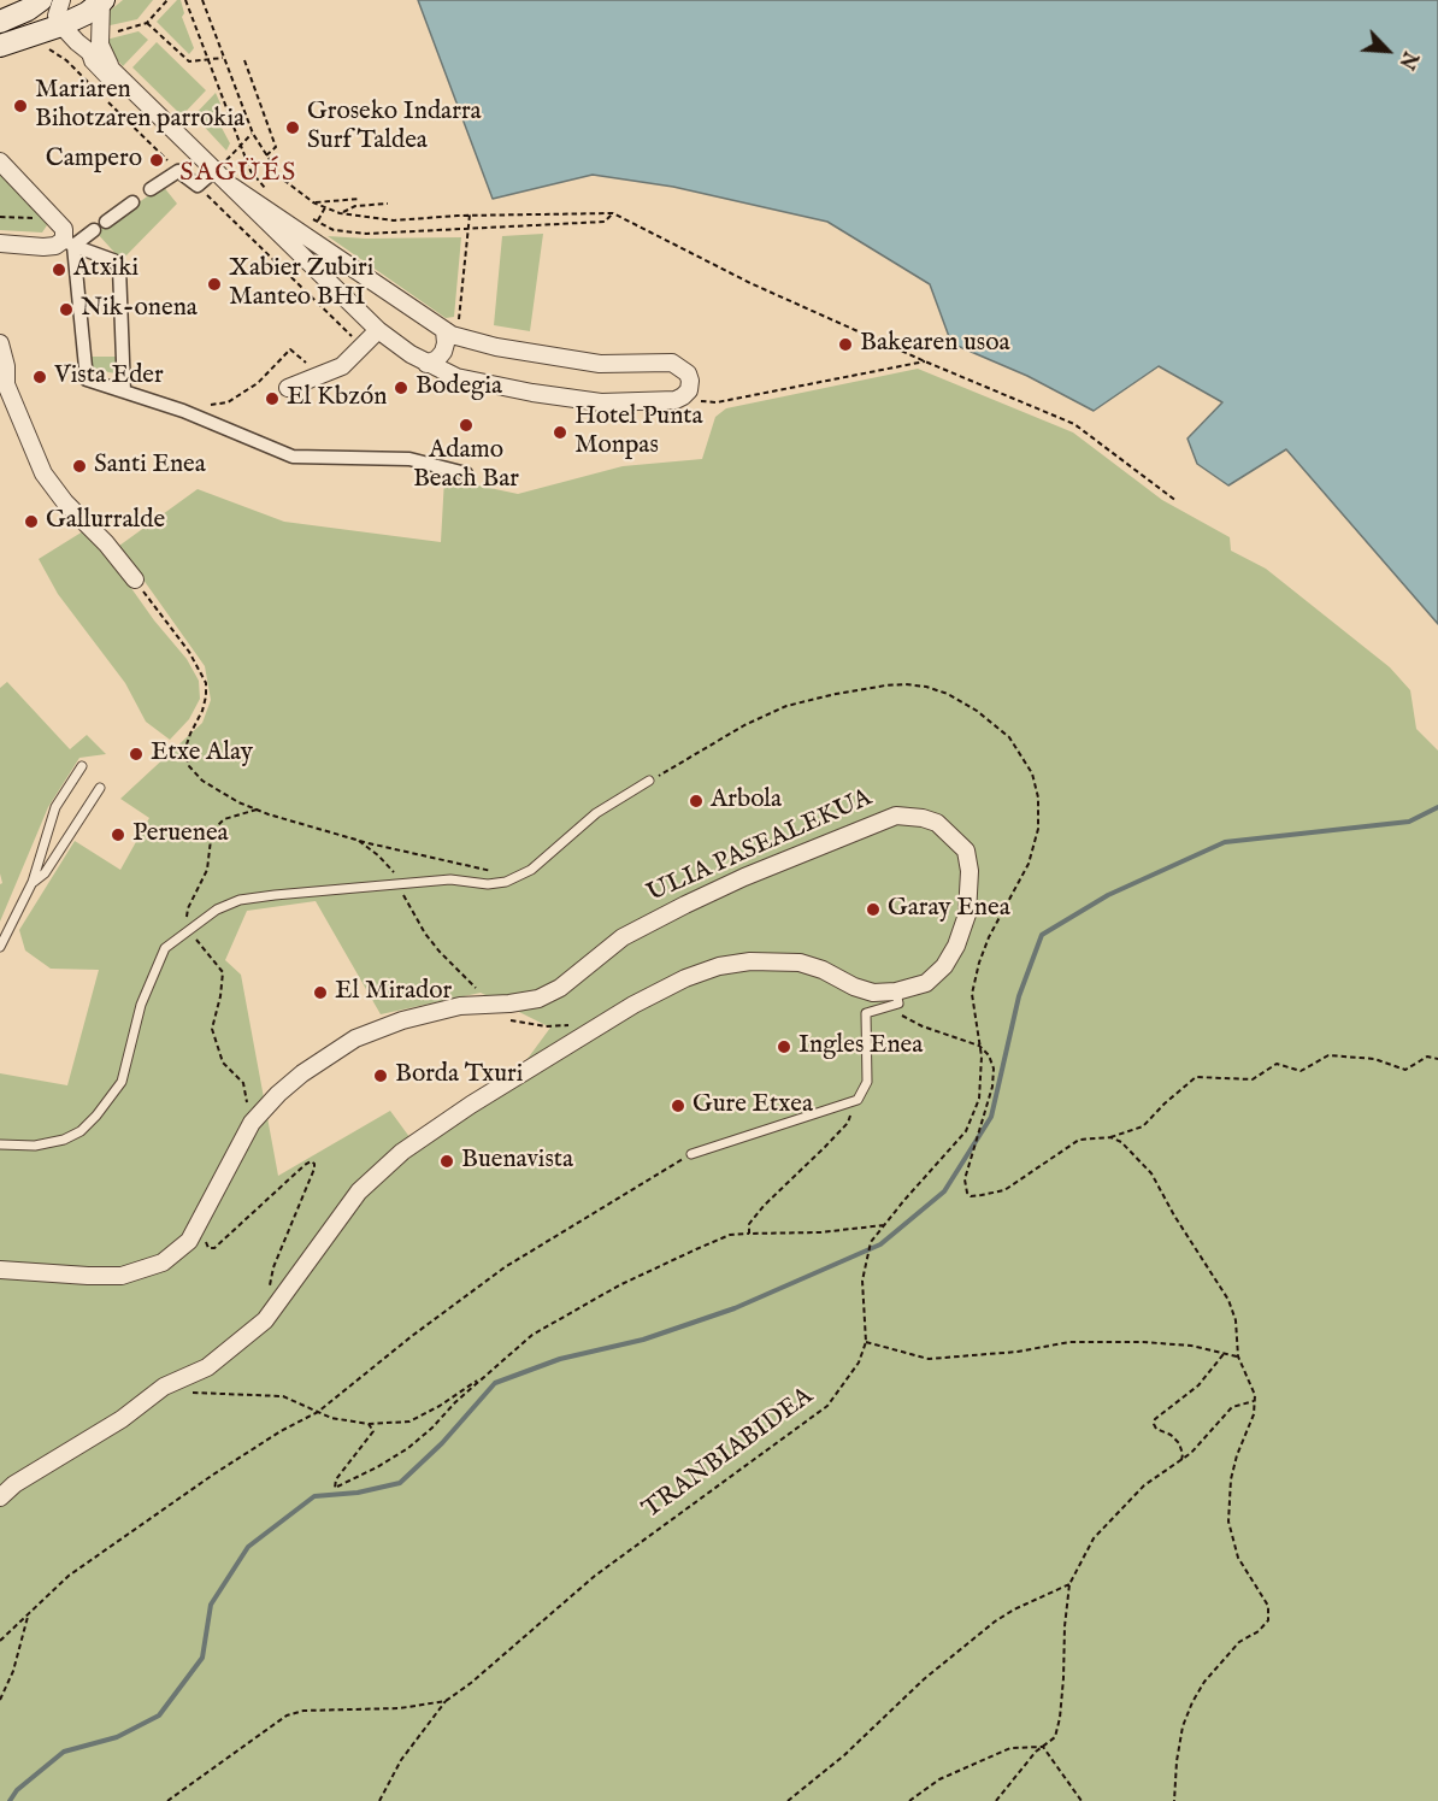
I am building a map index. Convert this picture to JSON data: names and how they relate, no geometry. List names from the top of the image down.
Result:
{
  "streets": {
    "street": ["ULIA PASEALEKUA"],
    "path": ["TRANBIABIDEA"]
  },
  "districts": ["SAGÜÉS"],
  "places": [
    "Mariaren Bihotzaren parrokia",
    "Groseko Indarra Surf Taldea",
    "Campero",
    "Atxiki",
    "Xabier Zubiri Manteo BHI",
    "Nik-onena",
    "Bakearen usoa",
    "Vista Eder",
    "Bodegia",
    "El Kbzón",
    "Adamo Beach Bar",
    "Hotel Punta Monpas",
    "Santi Enea",
    "Gallurralde",
    "Etxe Alay",
    "Arbola",
    "Peruenea",
    "Garay Enea",
    "El Mirador",
    "Ingles Enea",
    "Borda Txuri",
    "Gure Etxea",
    "Buenavista"
  ],
  "north": "bottom right"
}
